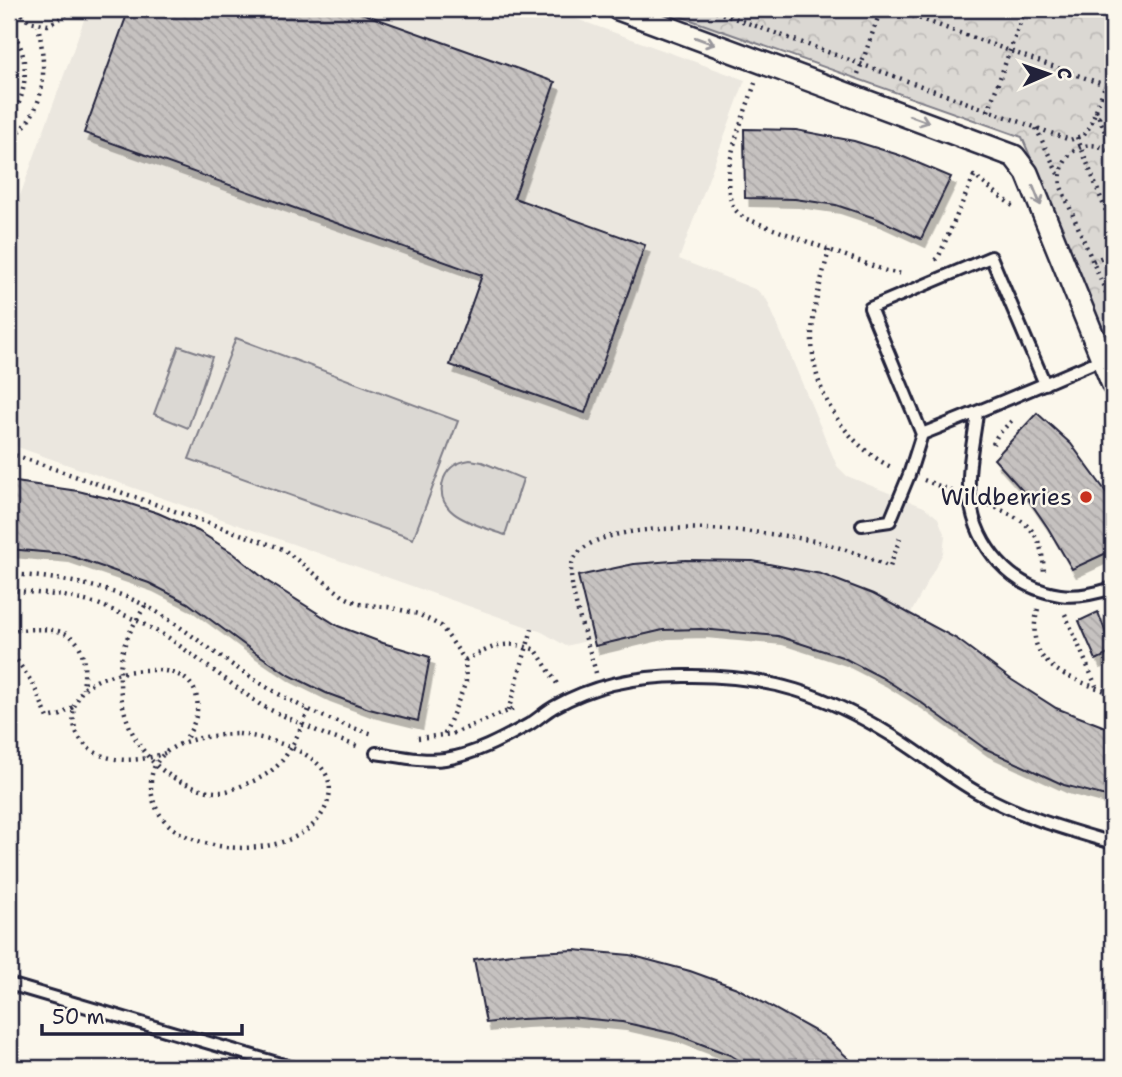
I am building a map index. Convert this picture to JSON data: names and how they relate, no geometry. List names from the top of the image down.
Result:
{
  "places": ["Wildberries"],
  "scale_bar": "50 m",
  "north": "right"
}
